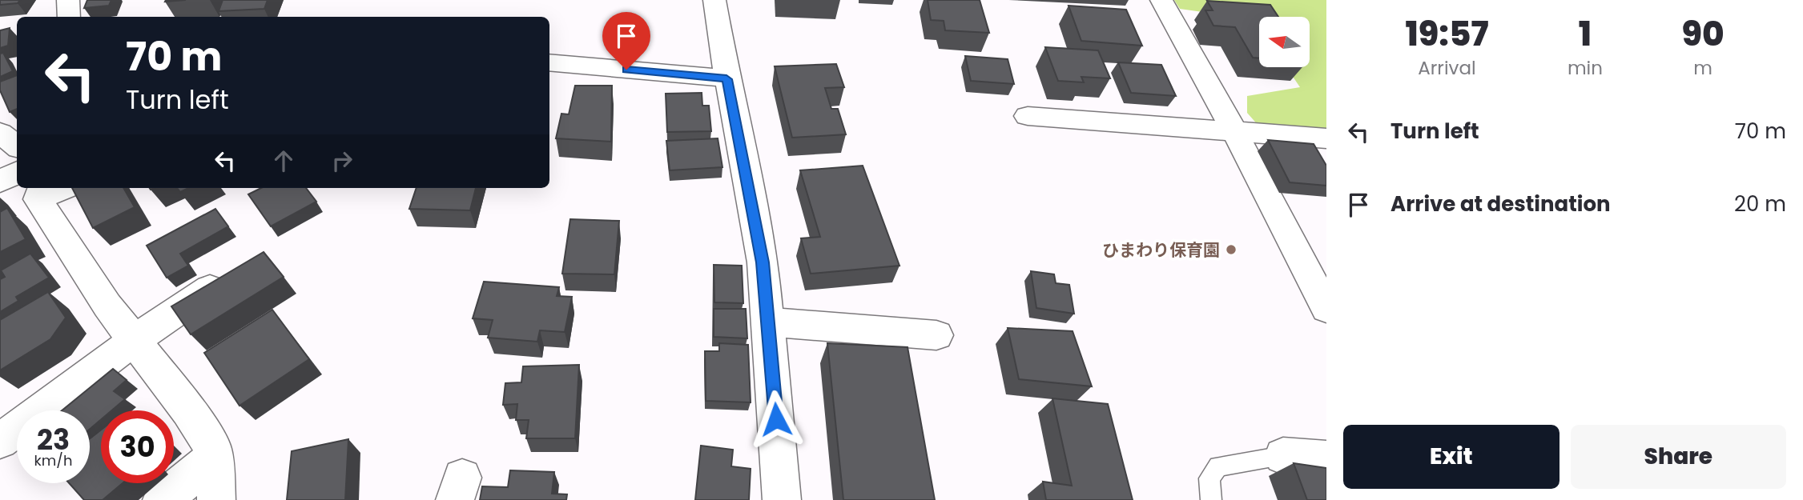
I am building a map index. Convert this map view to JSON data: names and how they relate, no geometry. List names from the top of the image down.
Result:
{
  "places": ["ひまわり保育園"],
  "north": "left",
  "page": {
    "eta": [
      "19:57",
      "Arrival",
      "1",
      "min",
      "90",
      "m"
    ],
    "turn": ["70 m", "Turn left"],
    "list": [
      {
        "name": "Turn left",
        "value": "70 m"
      },
      {
        "name": "Arrive at destination",
        "value": "20 m"
      }
    ],
    "speed": "23 km/h",
    "limit": "30",
    "buttons": ["Exit", "Share"]
  }
}
